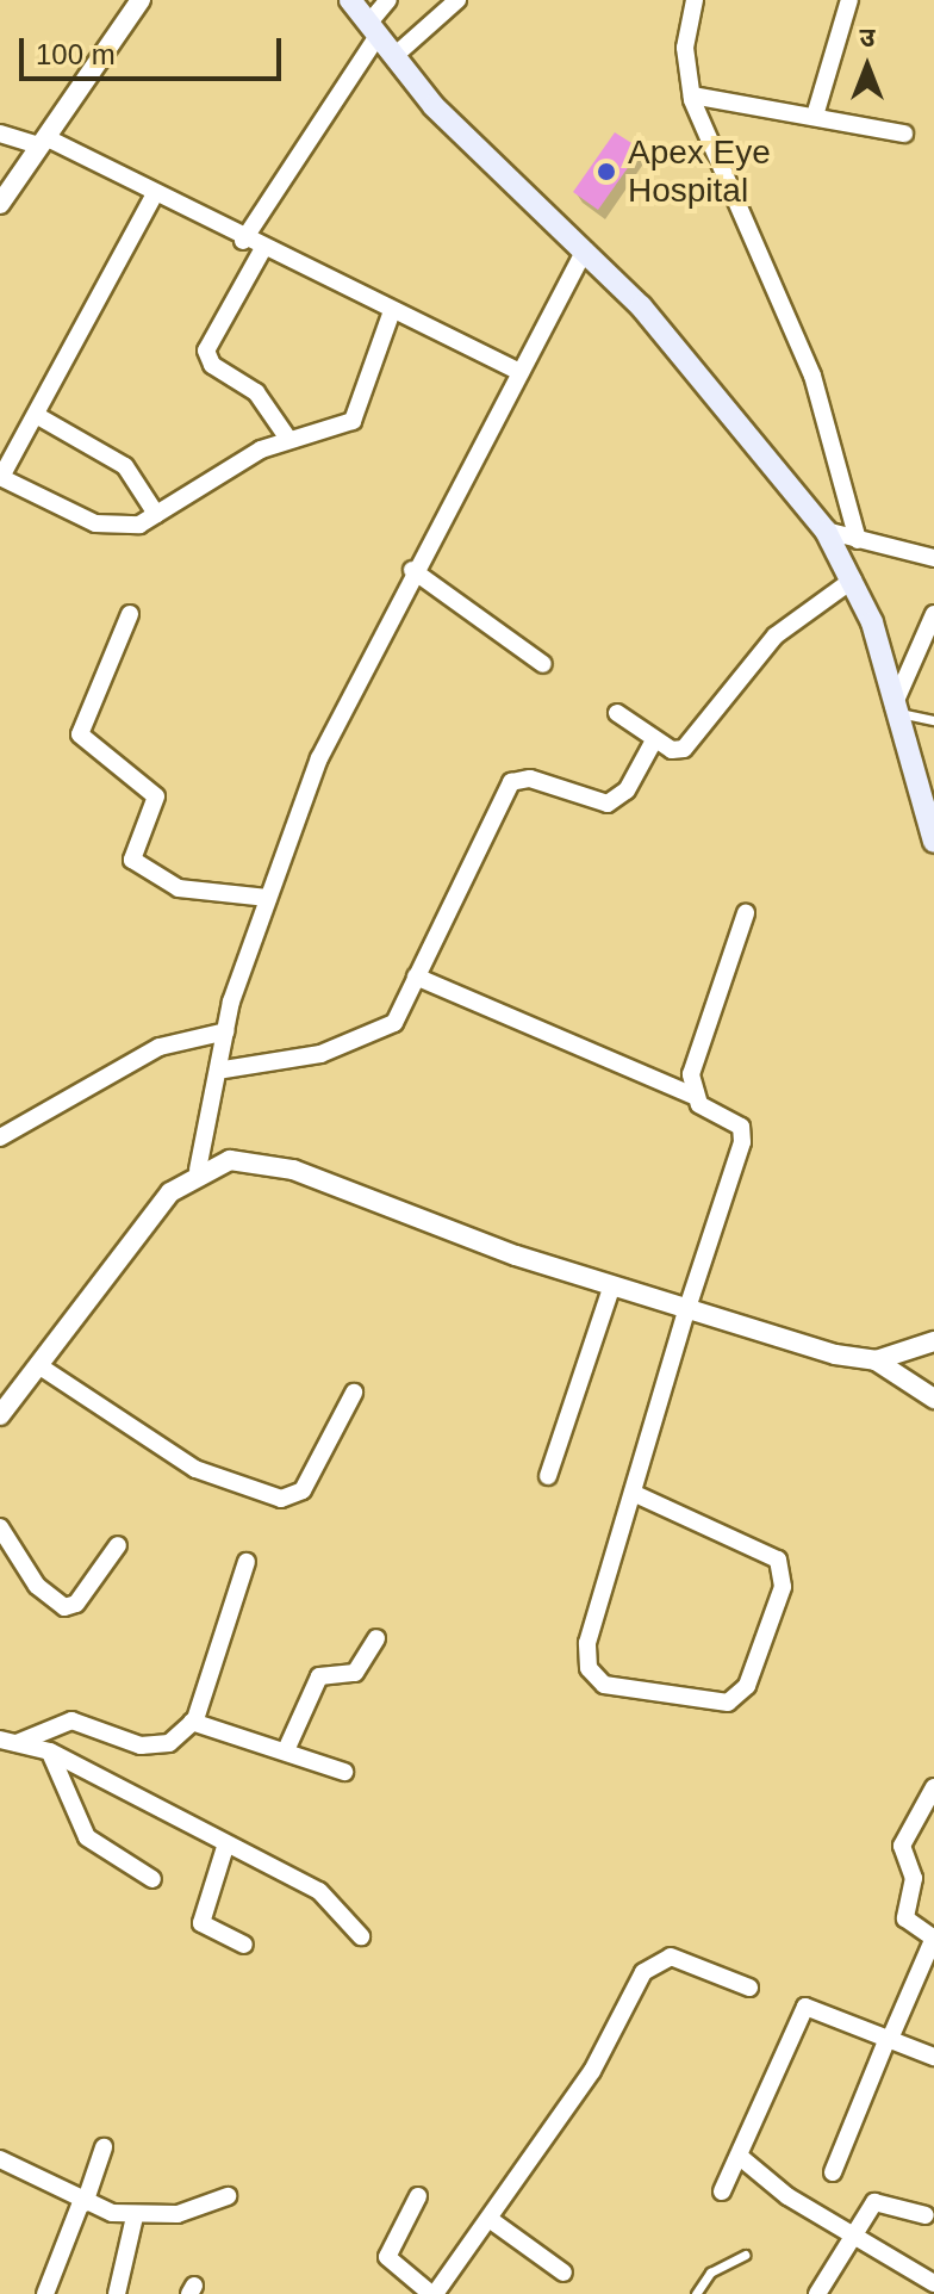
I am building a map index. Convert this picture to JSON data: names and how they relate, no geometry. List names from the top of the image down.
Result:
{
  "places": ["Apex Eye Hospital"],
  "scale_bar": "100 m",
  "north": "top"
}
